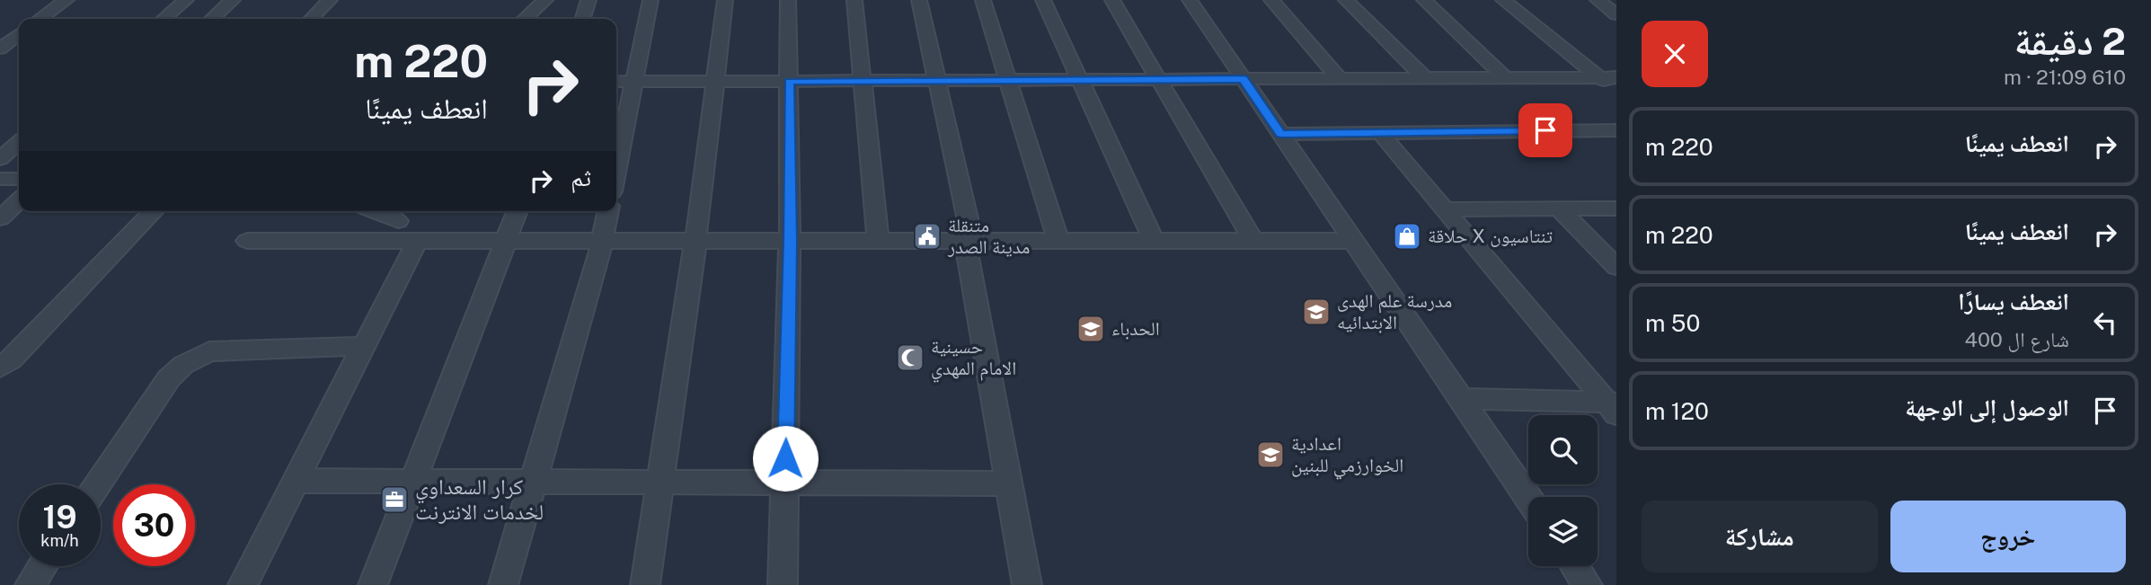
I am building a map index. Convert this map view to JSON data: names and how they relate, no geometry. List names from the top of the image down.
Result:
{
  "places": {
    "public building": ["متنقلة مدينة الصدر"],
    "shop": ["حلاقة X تنتاسيون"],
    "school or university": ["مدرسة علم الهدى الابتدائيه", "الحدباء", "اعدادية الخوارزمي للبنين"],
    "mosque": ["حسينية الامام المهدي"],
    "office": ["كرار السعداوي لخدمات الانترنت"]
  },
  "page": {
    "heading": ["2 دقيقة", "610 m · 21:09"],
    "turn": ["220 m", "انعطف يمينًا"],
    "list": [
      {
        "name": "انعطف يمينًا",
        "value": "220 m"
      },
      {
        "name": "انعطف يمينًا",
        "value": "220 m"
      },
      {
        "name": "انعطف يسارًا",
        "note": "شارع ال 400",
        "value": "50 m"
      },
      {
        "name": "الوصول إلى الوجهة",
        "value": "120 m"
      }
    ],
    "then": "ثم",
    "speed": "19 km/h",
    "limit": "30",
    "buttons": ["خروج", "مشاركة"]
  }
}
